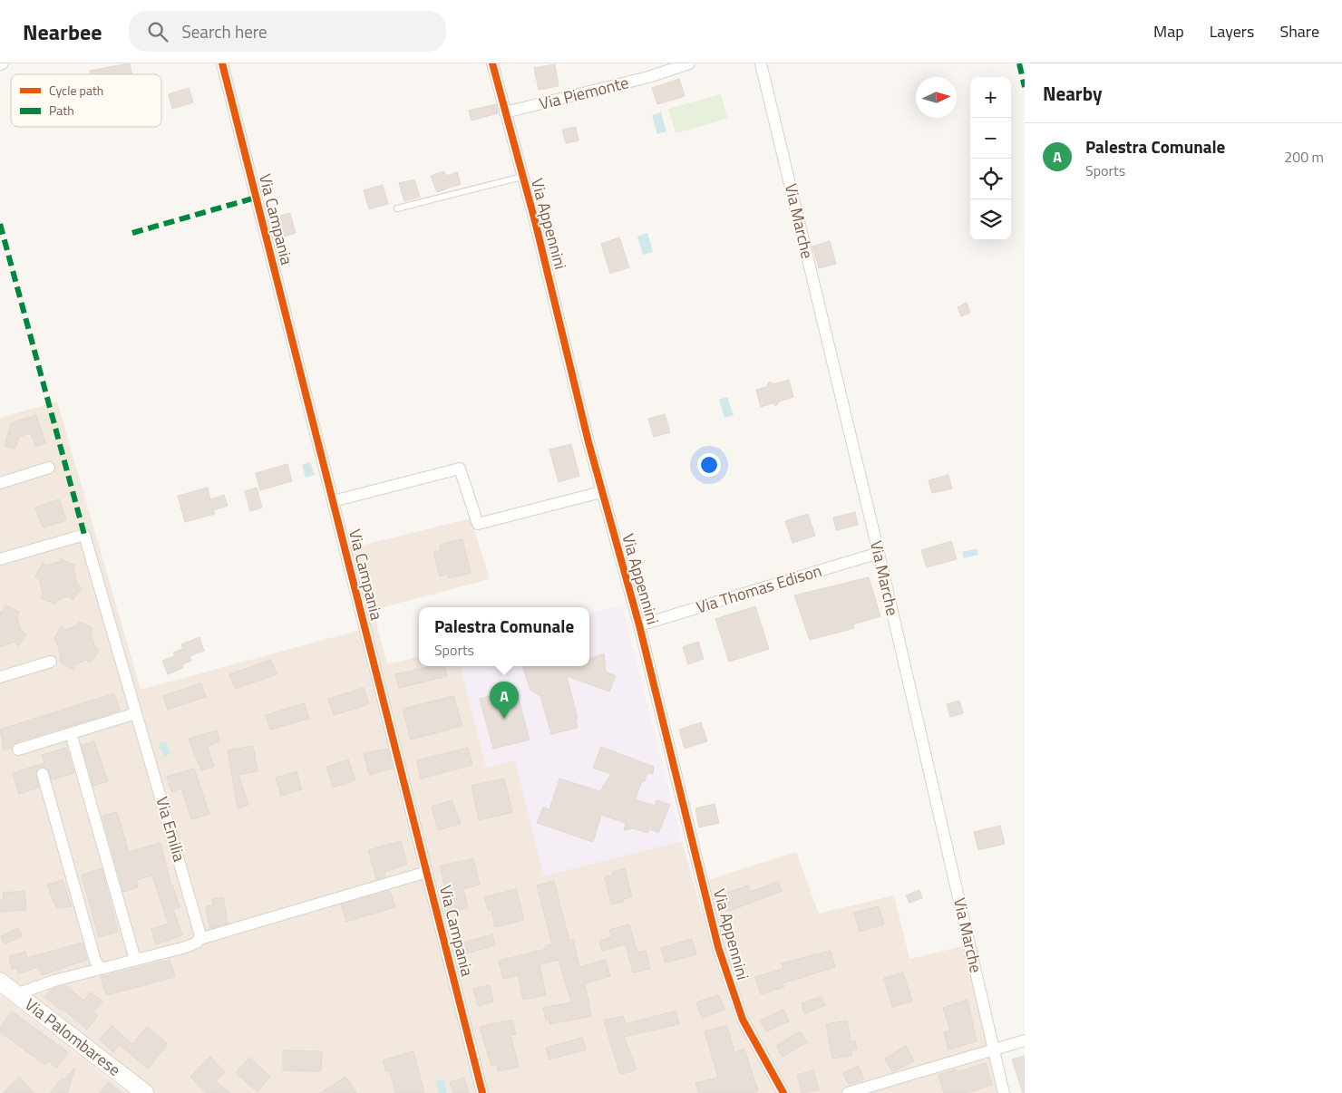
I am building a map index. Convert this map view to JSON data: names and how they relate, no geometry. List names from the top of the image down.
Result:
{
  "streets": {
    "main road": ["Via Palombarese"],
    "street": [
      "Via Piemonte",
      "Via Campania",
      "Via Marche",
      "Via Appennini",
      "Via Thomas Edison",
      "Via Emilia"
    ]
  },
  "crossings": [
    ["Via Piemonte", "Via Appennini"],
    ["Via Marche", "Via Thomas Edison"],
    ["Via Appennini", "Via Thomas Edison"]
  ],
  "legend": ["Cycle path", "Path"],
  "north": "right",
  "page": {
    "header": "Nearbee",
    "search": "Search here",
    "nav": ["Map", "Layers", "Share"],
    "heading": "Nearby",
    "map_buttons": ["+", "−"],
    "list": [
      {
        "mark": "A",
        "name": "Palestra Comunale",
        "note": "Sports",
        "value": "200 m"
      }
    ],
    "popup": ["Palestra Comunale", "Sports"],
    "pins": "A"
  }
}
